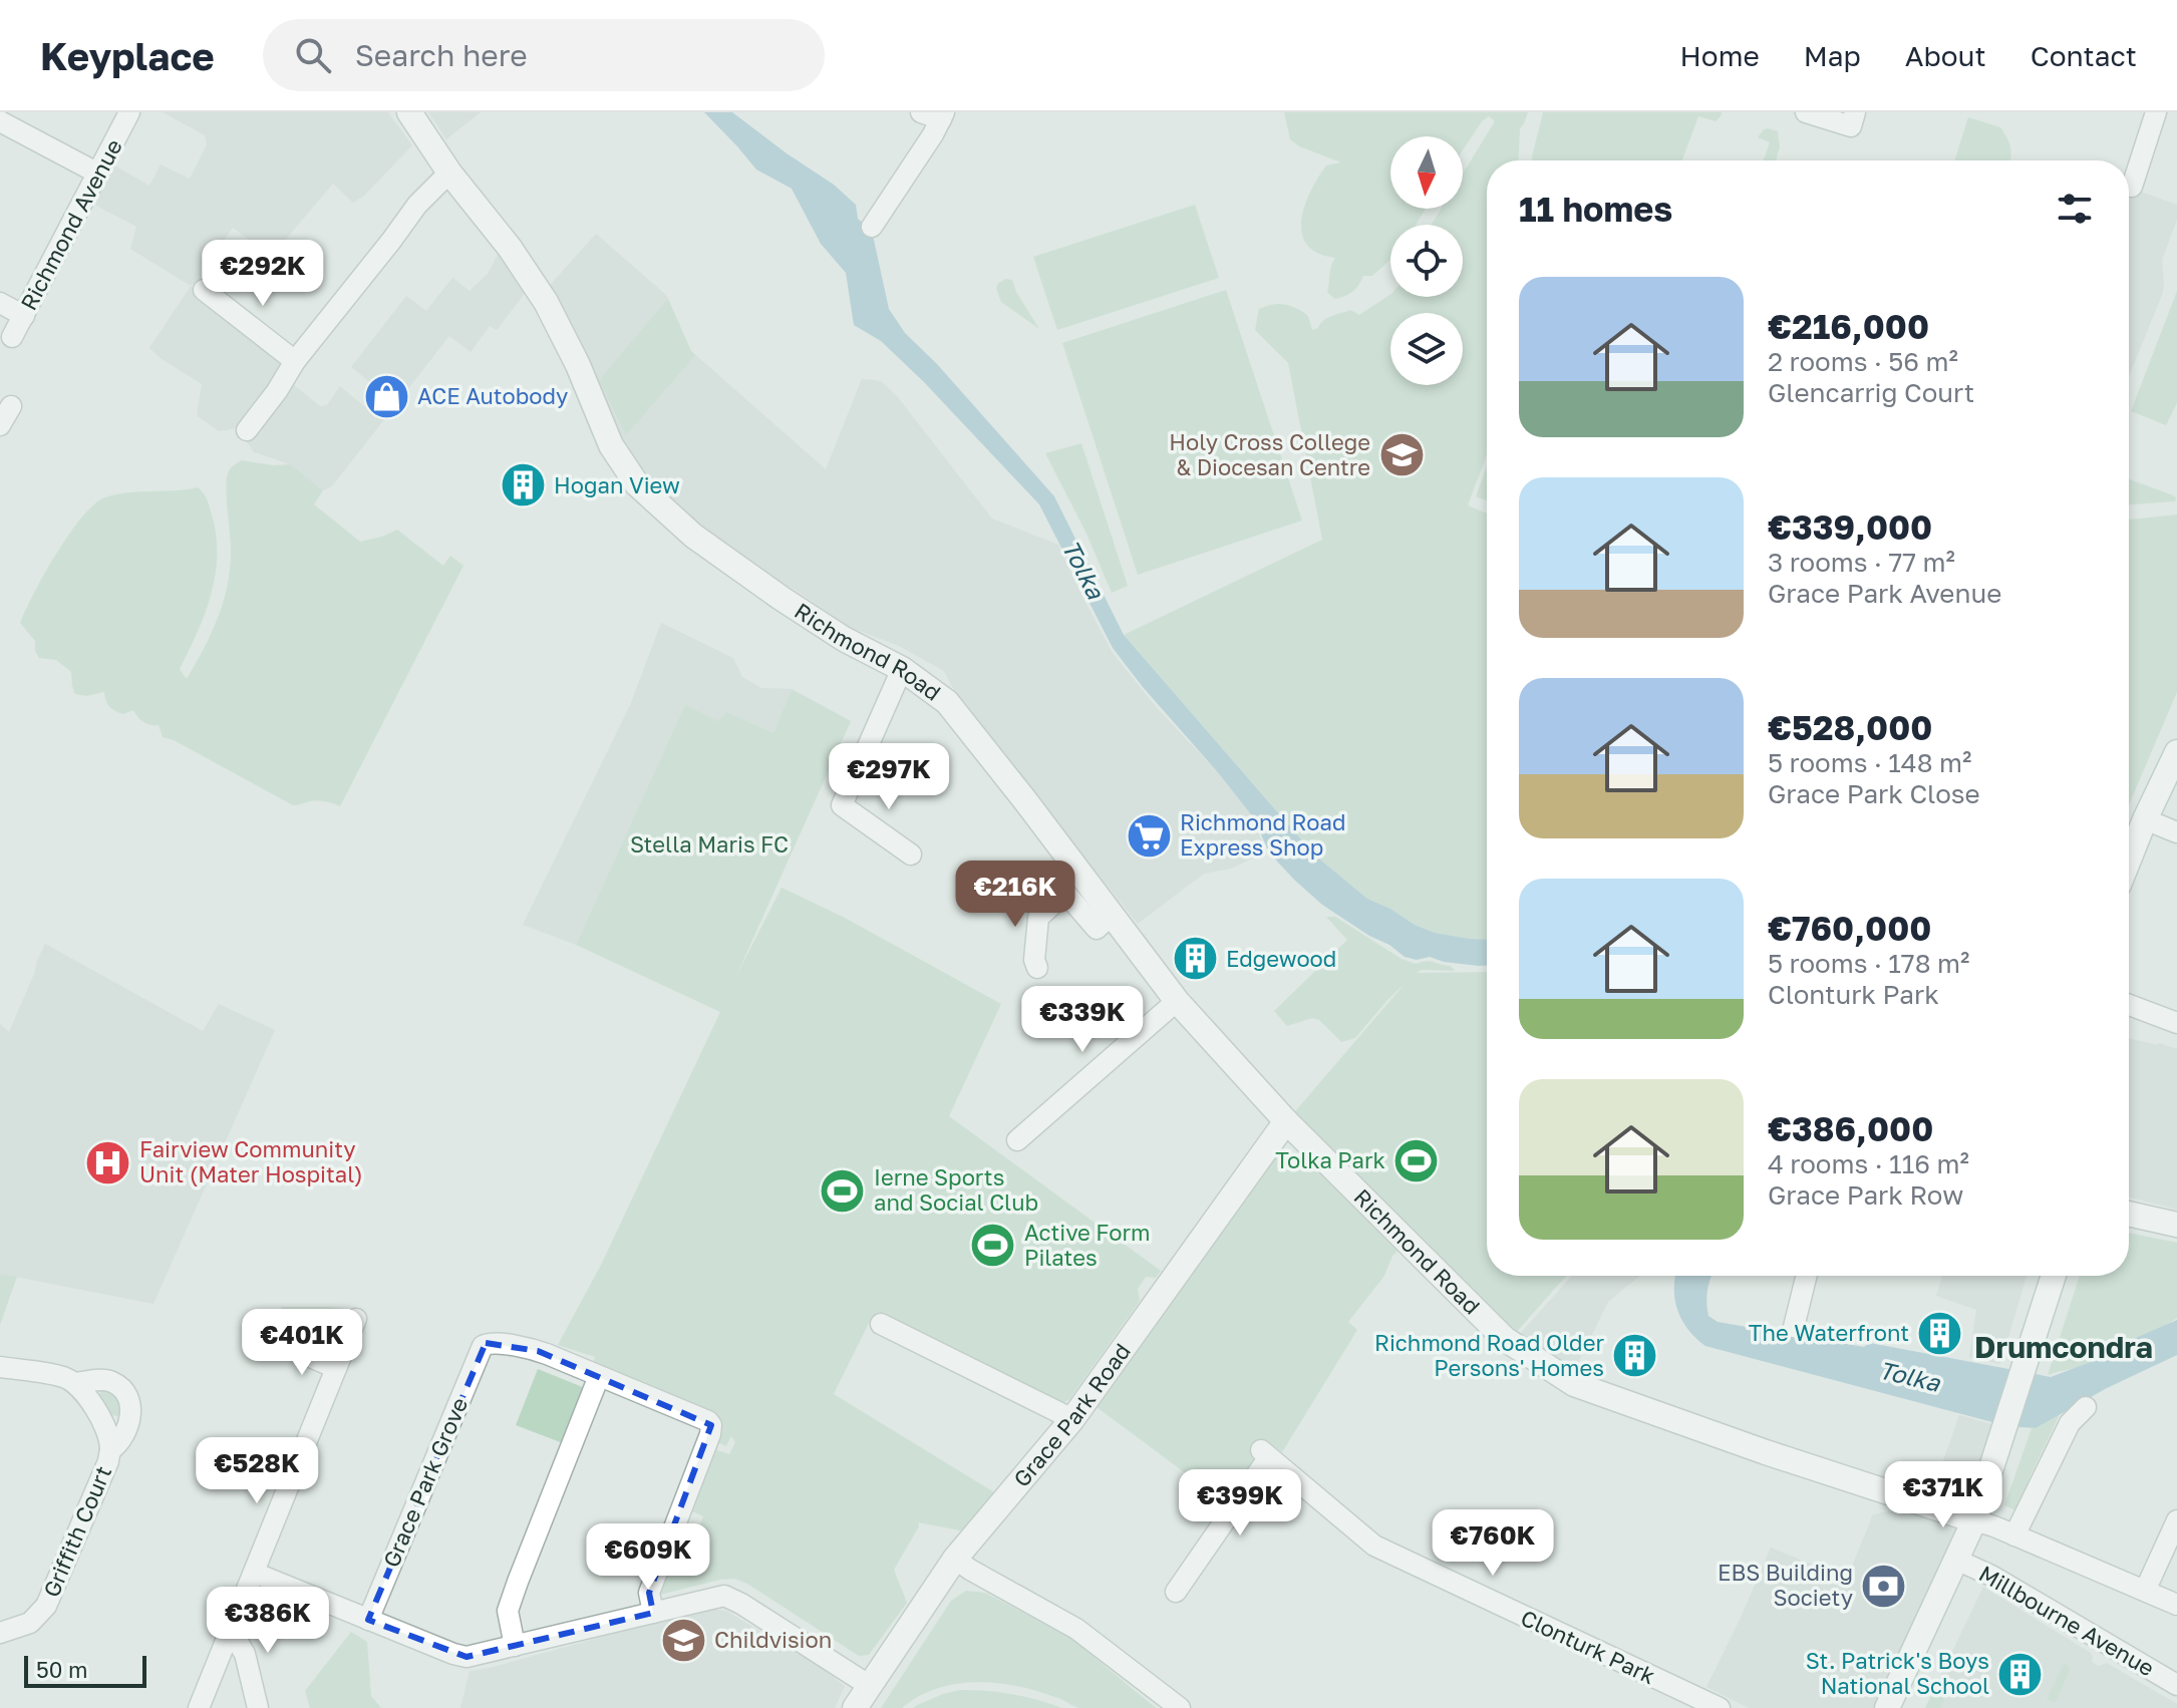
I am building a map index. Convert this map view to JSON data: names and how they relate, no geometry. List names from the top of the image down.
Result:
{
  "streets": {
    "street": [
      "Richmond Avenue",
      "Richmond Road",
      "Grace Park Road",
      "Grace Park Grove",
      "Griffith Court",
      "Millbourne Avenue",
      "Clonturk Park"
    ]
  },
  "crossings": [
    ["Richmond Road", "Grace Park Road"]
  ],
  "districts": ["Drumcondra"],
  "water": ["Tolka"],
  "parks": ["Stella Maris FC"],
  "places": {
    "shop": ["ACE Autobody"],
    "school or university": ["Holy Cross College & Diocesan Centre", "Childvision"],
    "building": [
      "Hogan View",
      "Edgewood",
      "The Waterfront",
      "Richmond Road Older Persons' Homes",
      "St. Patrick's Boys National School"
    ],
    "supermarket": ["Richmond Road Express Shop"],
    "sports": ["Tolka Park", "Ierne Sports and Social Club", "Active Form Pilates"],
    "hospital": ["Fairview Community Unit (Mater Hospital)"],
    "bank": ["EBS Building Society"]
  },
  "scale_bar": "50 m",
  "north": "bottom",
  "page": {
    "header": "Keyplace",
    "search": "Search here",
    "nav": [
      "Home",
      "Map",
      "About",
      "Contact"
    ],
    "heading": "11 homes",
    "price": [
      "€292K",
      "€297K",
      "€216K",
      "€339K",
      "€401K",
      "€528K",
      "€371K",
      "€399K",
      "€760K",
      "€609K",
      "€386K"
    ],
    "list": [
      {
        "name": "€216,000",
        "note": "2 rooms · 56 m² · Glencarrig Court"
      },
      {
        "name": "€339,000",
        "note": "3 rooms · 77 m² · Grace Park Avenue"
      },
      {
        "name": "€528,000",
        "note": "5 rooms · 148 m² · Grace Park Close"
      },
      {
        "name": "€760,000",
        "note": "5 rooms · 178 m² · Clonturk Park"
      },
      {
        "name": "€386,000",
        "note": "4 rooms · 116 m² · Grace Park Row"
      }
    ],
    "scale": "50 m"
  }
}
